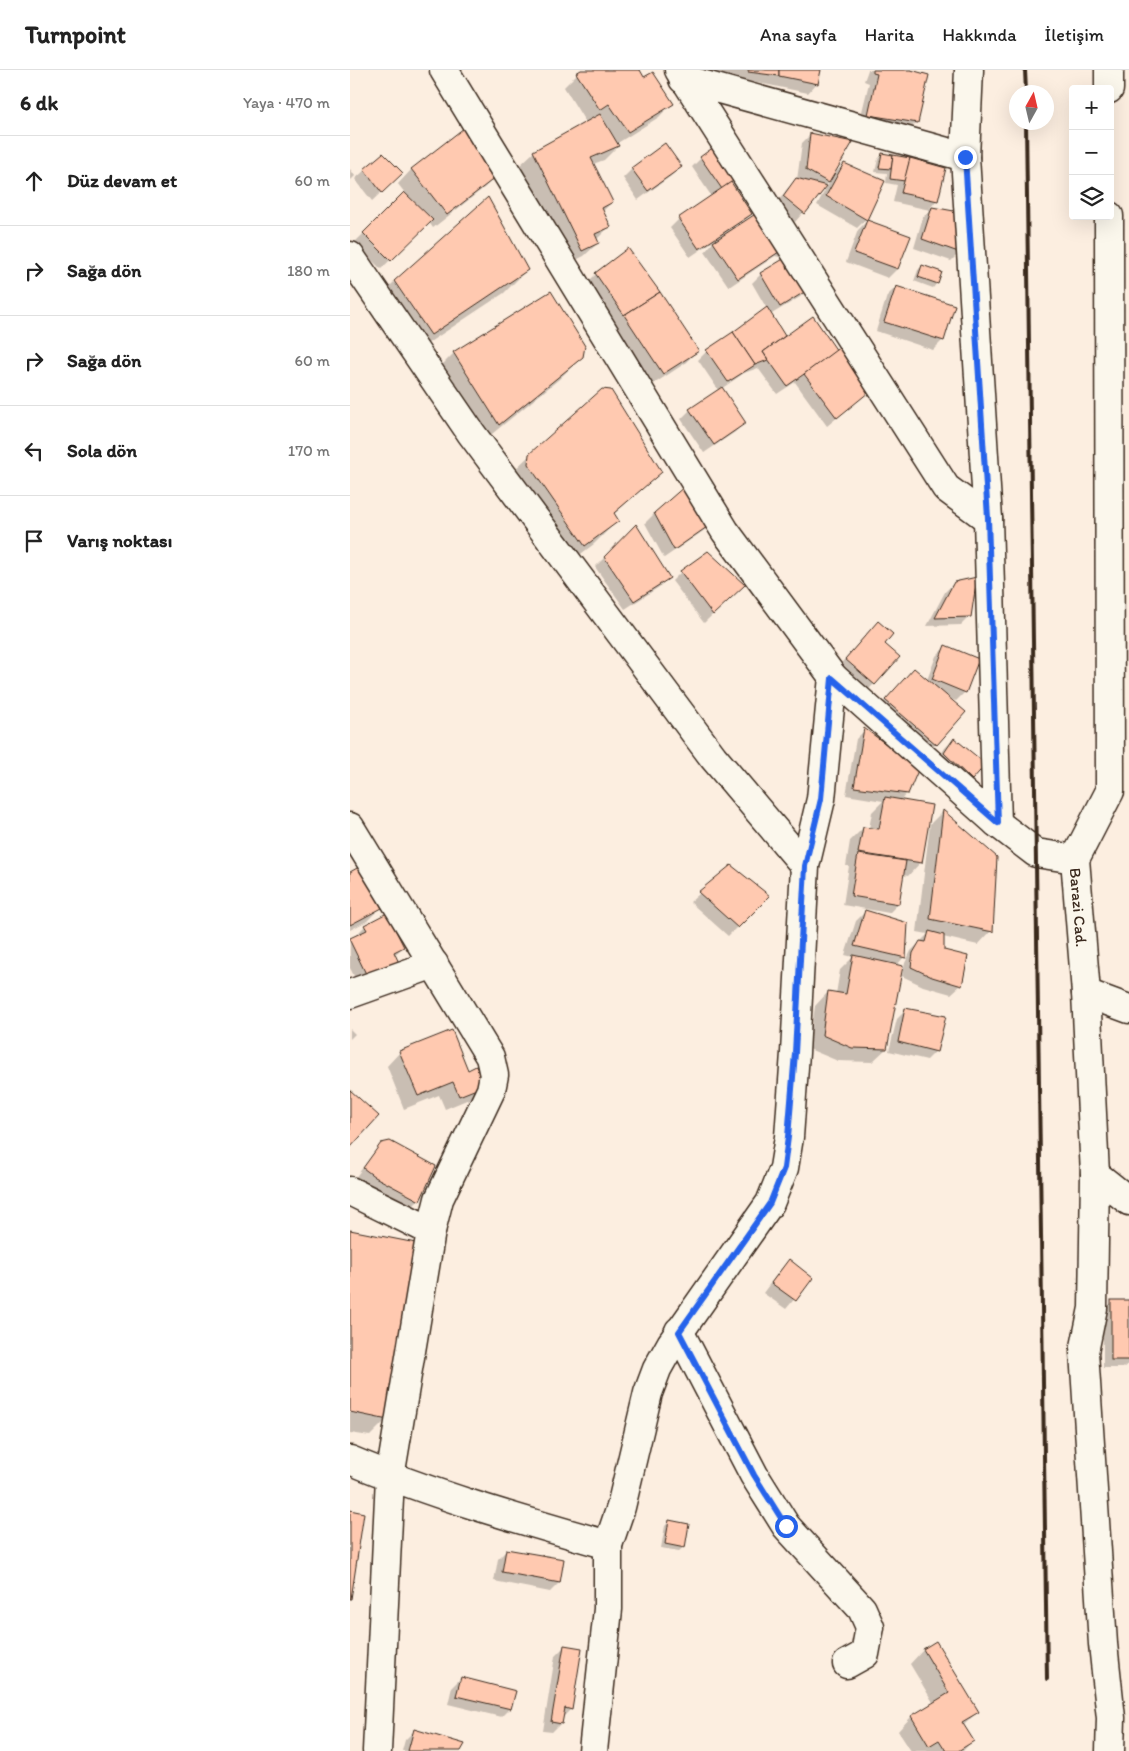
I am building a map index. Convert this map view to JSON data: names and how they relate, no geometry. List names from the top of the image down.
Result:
{
  "streets": {
    "street": ["Barazi Cad."]
  },
  "north": "top",
  "page": {
    "header": "Turnpoint",
    "nav": [
      "Ana sayfa",
      "Harita",
      "Hakkında",
      "İletişim"
    ],
    "heading": ["6 dk", "Yaya · 470 m"],
    "map_buttons": ["+", "−"],
    "list": [
      ["Düz devam et", "60 m"],
      ["Sağa dön", "180 m"],
      ["Sağa dön", "60 m"],
      ["Sola dön", "170 m"],
      "Varış noktası"
    ]
  }
}
